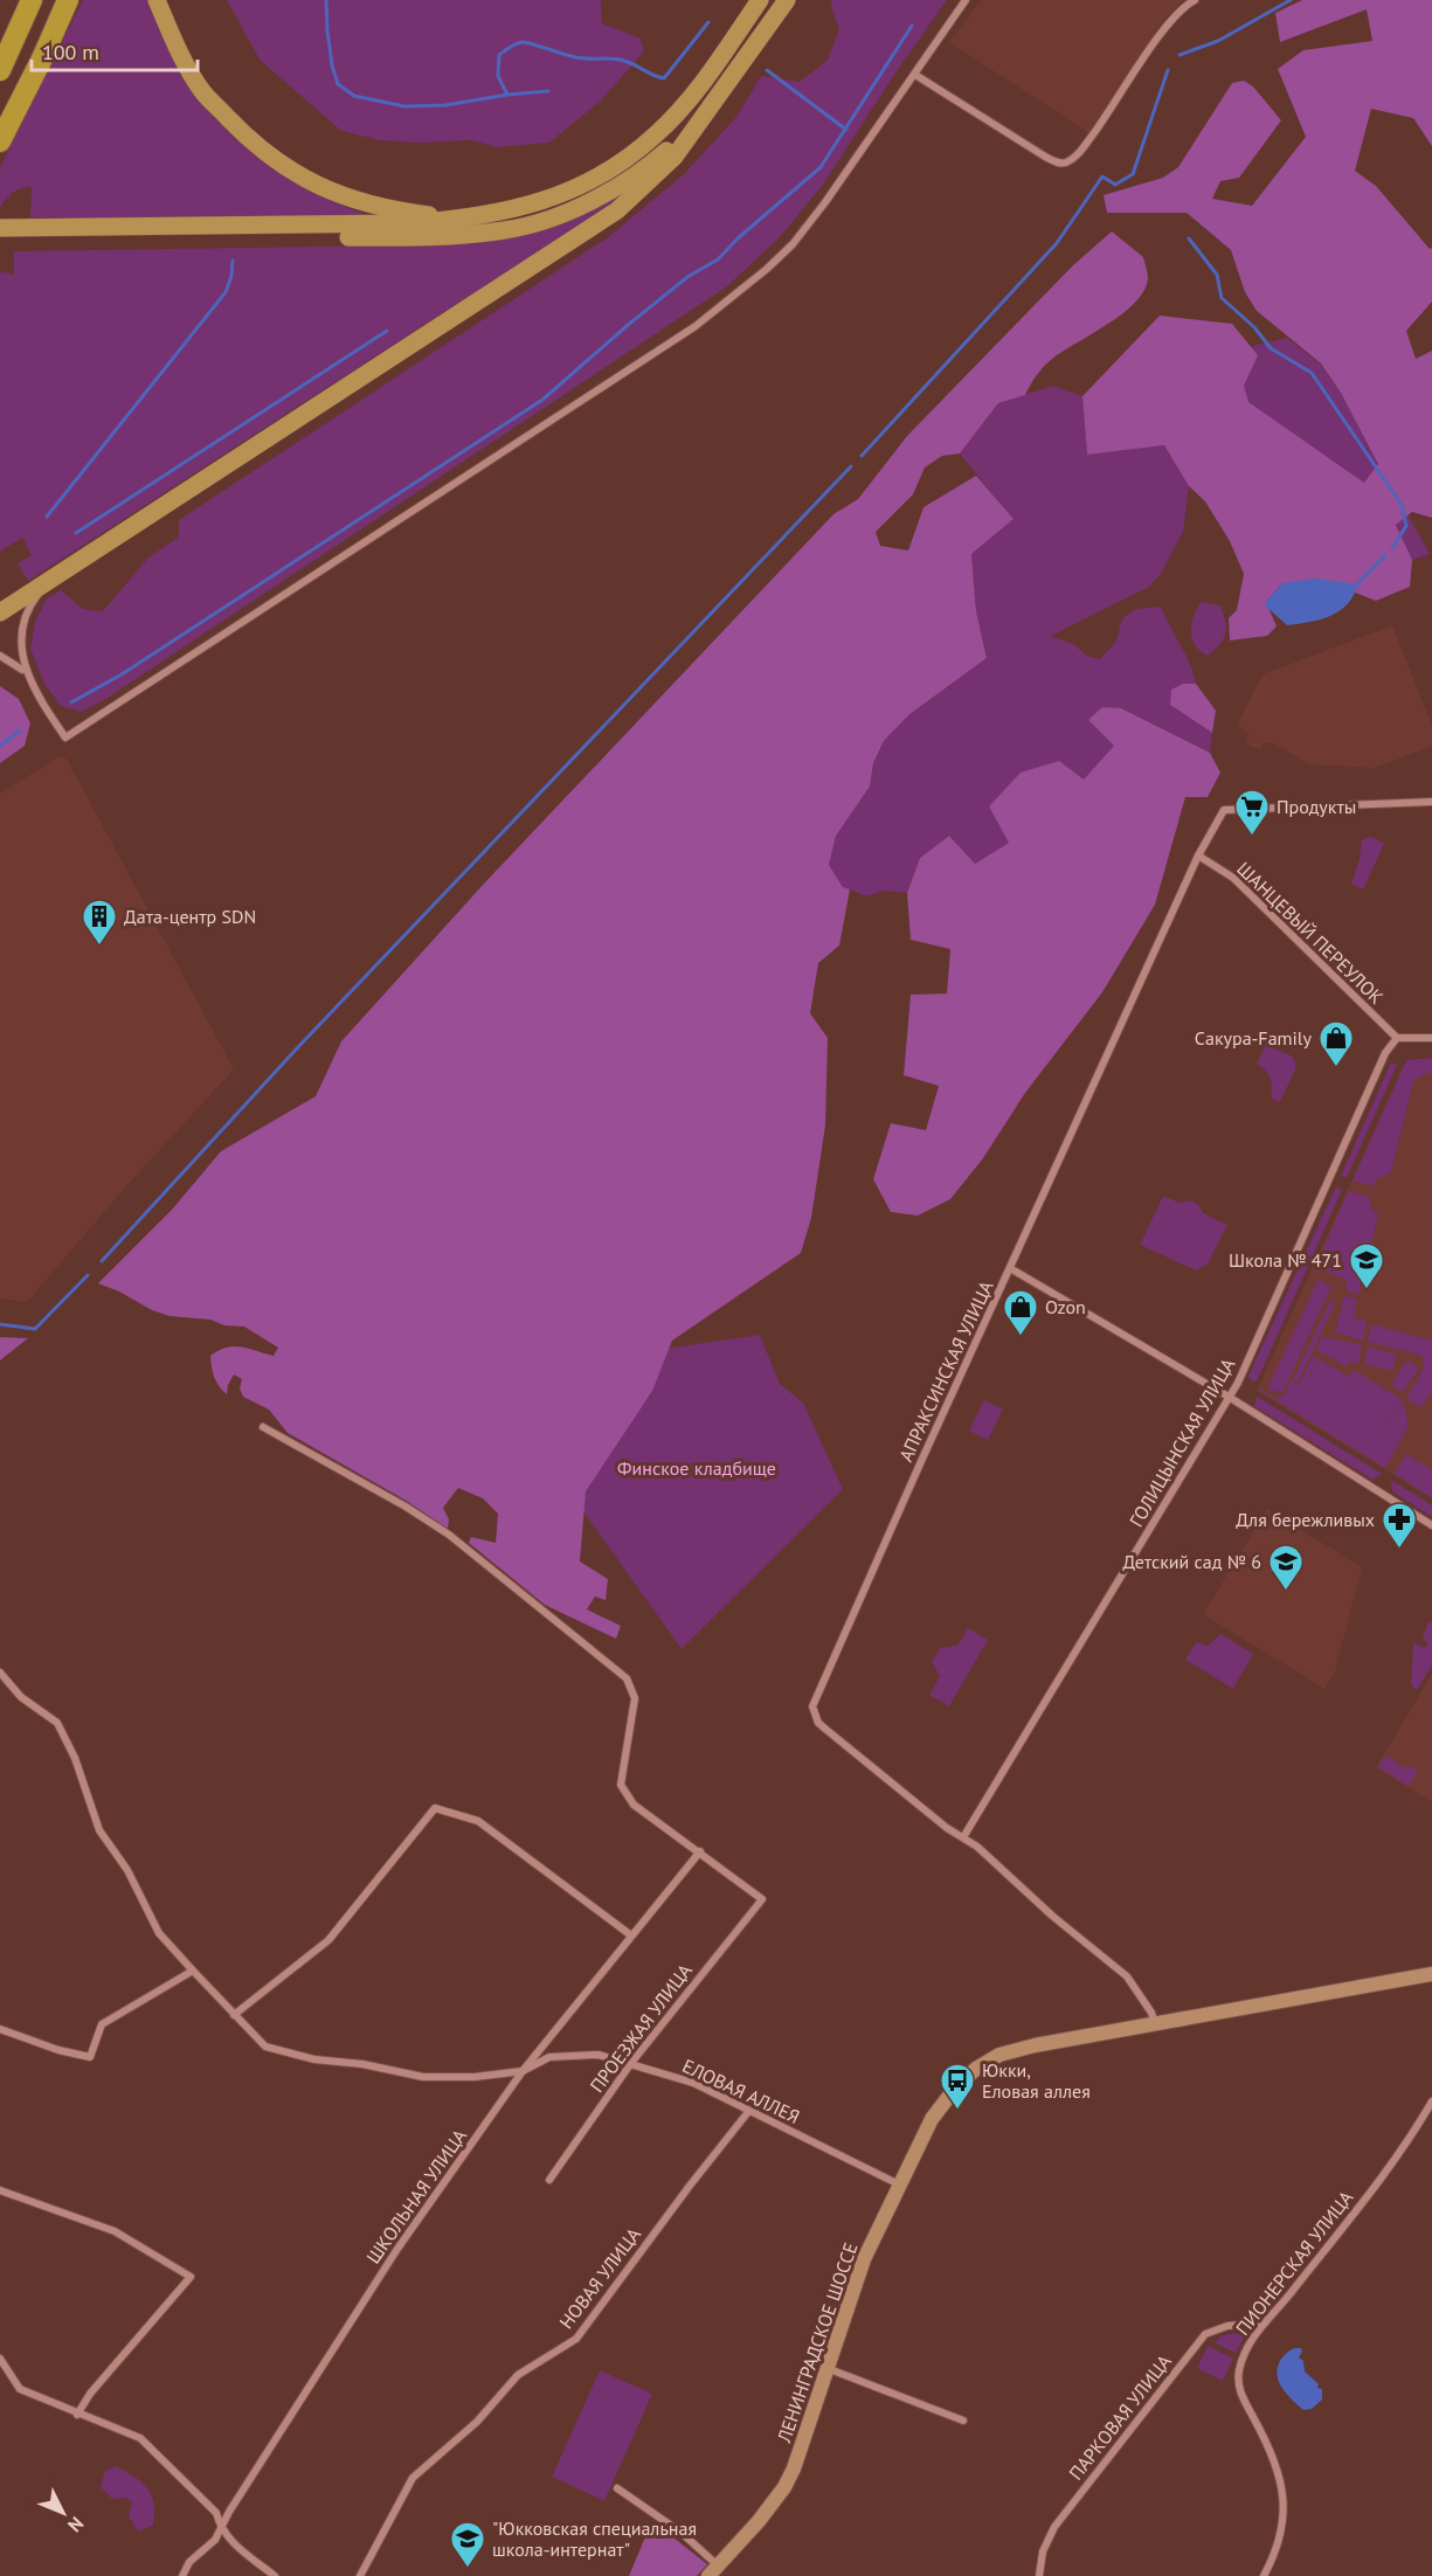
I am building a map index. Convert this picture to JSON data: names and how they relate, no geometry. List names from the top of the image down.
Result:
{
  "streets": {
    "main road": ["ЛЕНИНГРАДСКОЕ ШОССЕ"],
    "street": [
      "ШАНЦЕВЫЙ ПЕРЕУЛОК",
      "АПРАКСИНСКАЯ УЛИЦА",
      "ГОЛИЦЫНСКАЯ УЛИЦА",
      "ПРОЕЗЖАЯ УЛИЦА",
      "ЕЛОВАЯ АЛЛЕЯ",
      "ШКОЛЬНАЯ УЛИЦА",
      "ПИОНЕРСКАЯ УЛИЦА",
      "НОВАЯ УЛИЦА",
      "ПАРКОВАЯ УЛИЦА"
    ]
  },
  "crossings": [
    ["ШАНЦЕВЫЙ ПЕРЕУЛОК", "АПРАКСИНСКАЯ УЛИЦА"],
    ["ШАНЦЕВЫЙ ПЕРЕУЛОК", "ГОЛИЦЫНСКАЯ УЛИЦА"],
    ["АПРАКСИНСКАЯ УЛИЦА", "ГОЛИЦЫНСКАЯ УЛИЦА"],
    ["АПРАКСИНСКАЯ УЛИЦА", "ЛЕНИНГРАДСКОЕ ШОССЕ"],
    ["ПРОЕЗЖАЯ УЛИЦА", "ЕЛОВАЯ АЛЛЕЯ"],
    ["ПРОЕЗЖАЯ УЛИЦА", "ШКОЛЬНАЯ УЛИЦА"],
    ["ЕЛОВАЯ АЛЛЕЯ", "ШКОЛЬНАЯ УЛИЦА"],
    ["ЕЛОВАЯ АЛЛЕЯ", "НОВАЯ УЛИЦА"],
    ["ЕЛОВАЯ АЛЛЕЯ", "ЛЕНИНГРАДСКОЕ ШОССЕ"],
    ["ПИОНЕРСКАЯ УЛИЦА", "ПАРКОВАЯ УЛИЦА"]
  ],
  "parks": ["Финское кладбище"],
  "places": {
    "supermarket": ["Продукты"],
    "building": ["Дата-центр SDN"],
    "shop": ["Сакура-Family", "Ozon"],
    "school or university": ["Школа № 471", "Детский сад № 6", "\"Юкковская специальная школа-интернат\""],
    "pharmacy": ["Для бережливых"],
    "bus stop": ["Юкки, Еловая аллея"]
  },
  "scale_bar": "100 m",
  "north": "bottom right"
}
